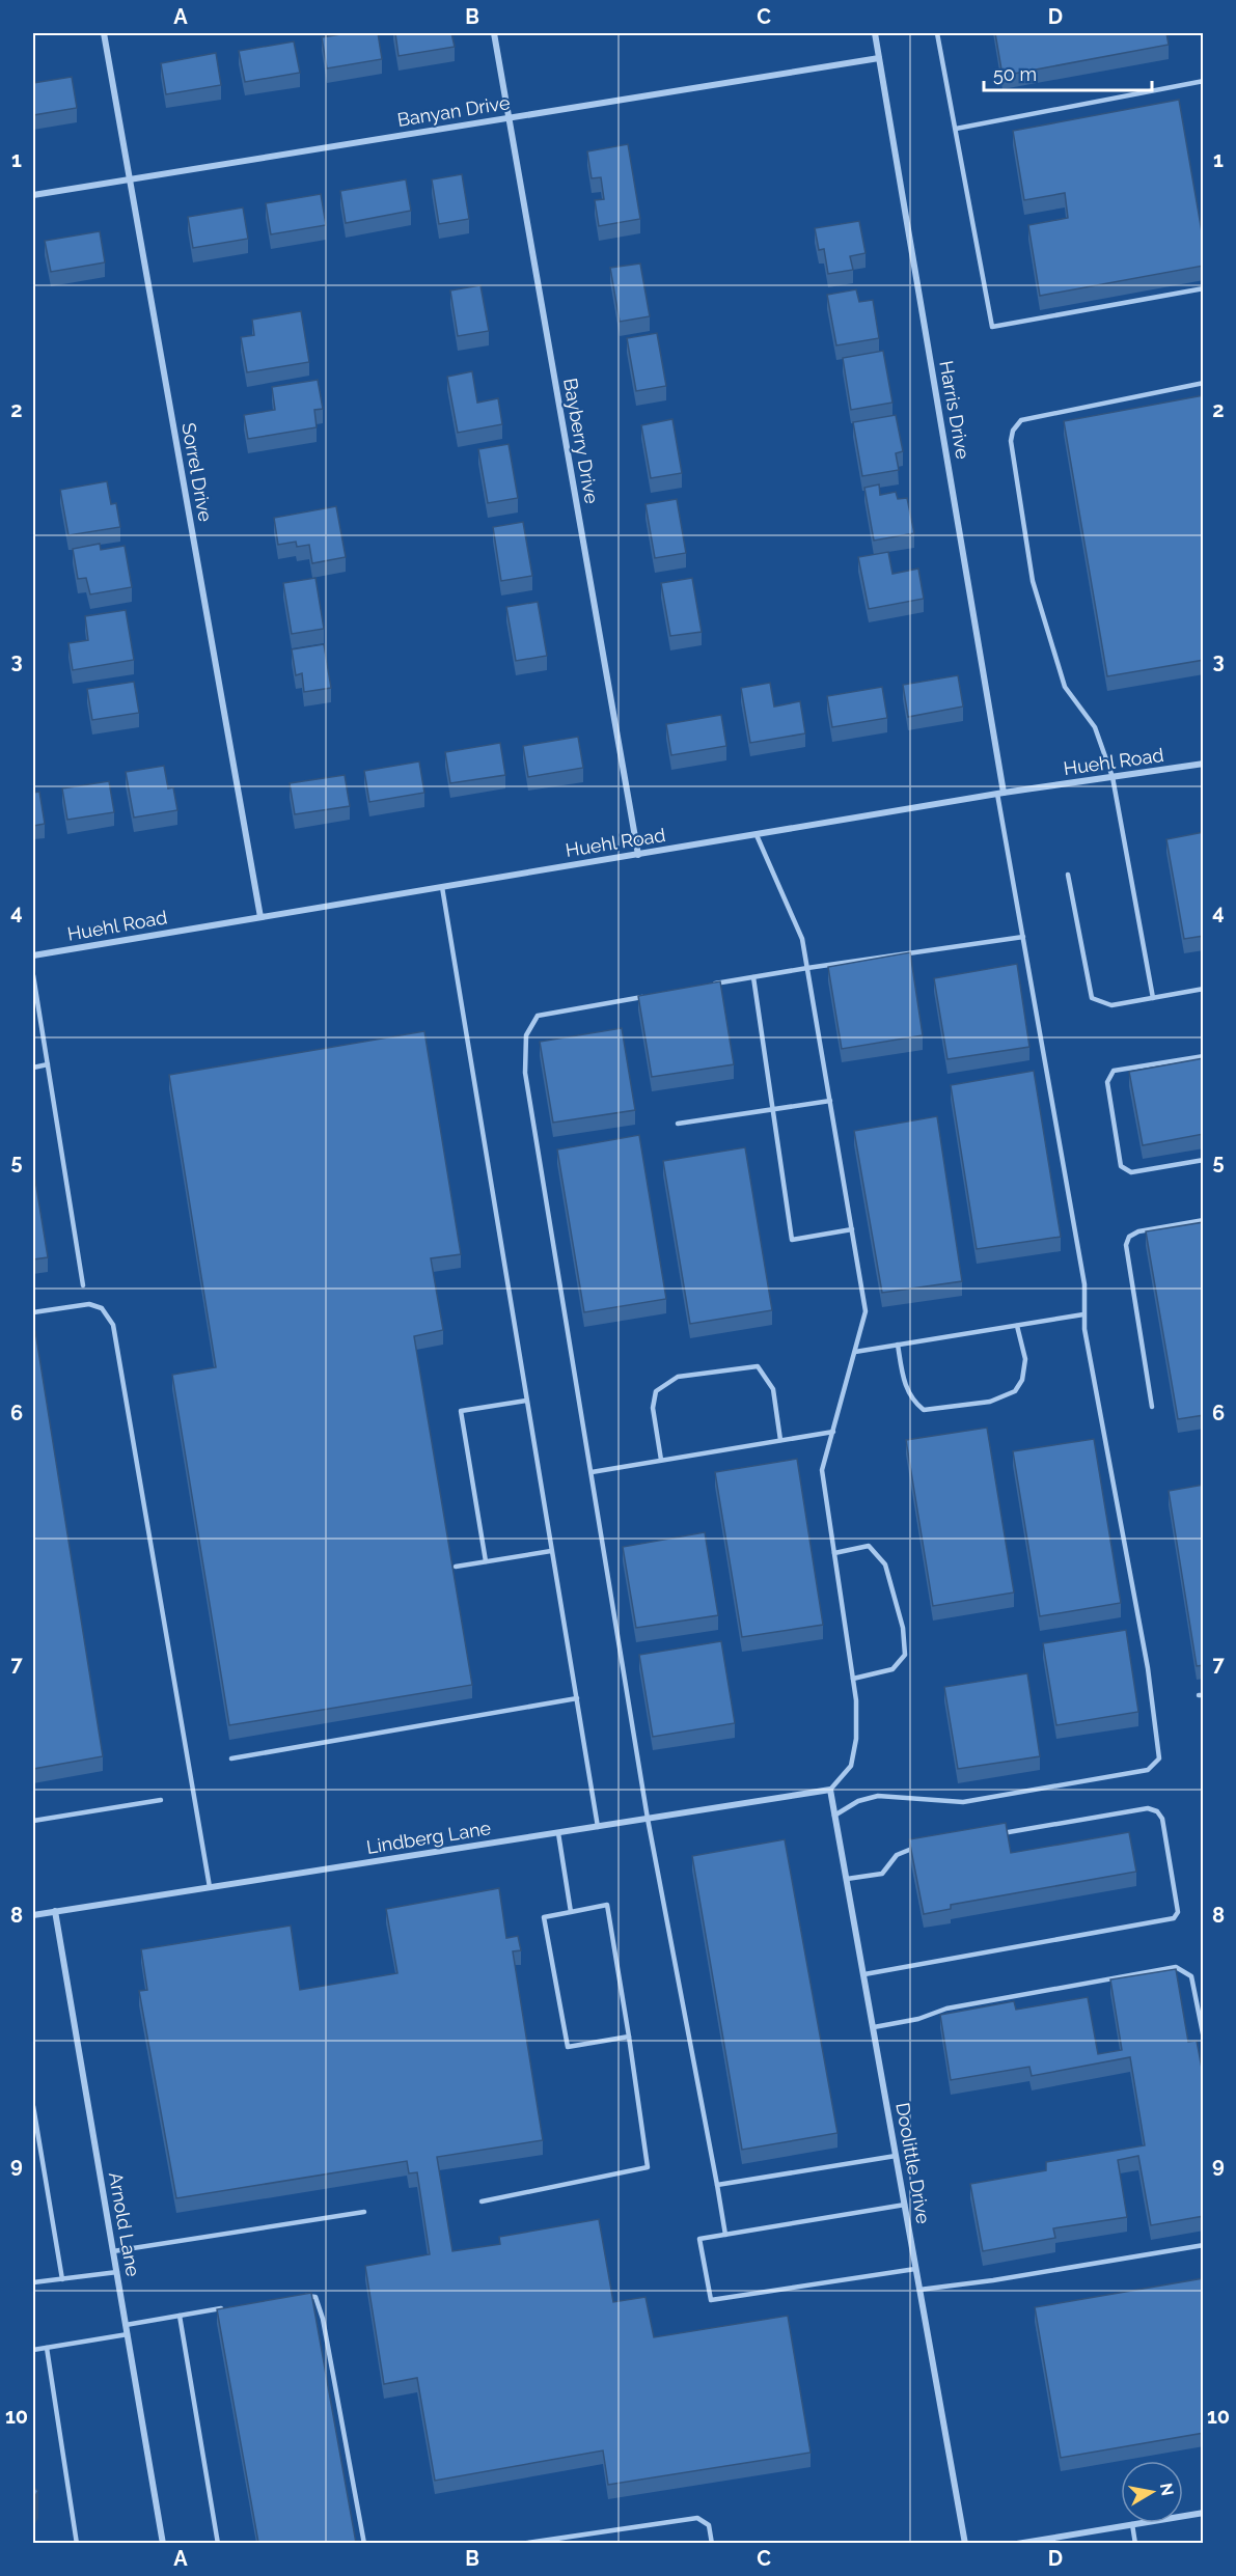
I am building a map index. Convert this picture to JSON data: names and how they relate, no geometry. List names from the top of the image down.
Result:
{
  "streets": {
    "street": [
      "Banyan Drive",
      "Harris Drive",
      "Bayberry Drive",
      "Sorrel Drive",
      "Huehl Road",
      "Lindberg Lane",
      "Doolittle Drive",
      "Arnold Lane"
    ]
  },
  "crossings": [
    ["Banyan Drive", "Harris Drive"],
    ["Banyan Drive", "Bayberry Drive"],
    ["Banyan Drive", "Sorrel Drive"],
    ["Harris Drive", "Huehl Road"],
    ["Bayberry Drive", "Huehl Road"],
    ["Sorrel Drive", "Huehl Road"],
    ["Lindberg Lane", "Doolittle Drive"],
    ["Lindberg Lane", "Arnold Lane"]
  ],
  "scale_bar": "50 m",
  "north": "right",
  "grid": {
    "columns": [
      "A",
      "B",
      "C",
      "D"
    ],
    "rows": [
      "1",
      "2",
      "3",
      "4",
      "5",
      "6",
      "7",
      "8",
      "9",
      "10"
    ]
  }
}
